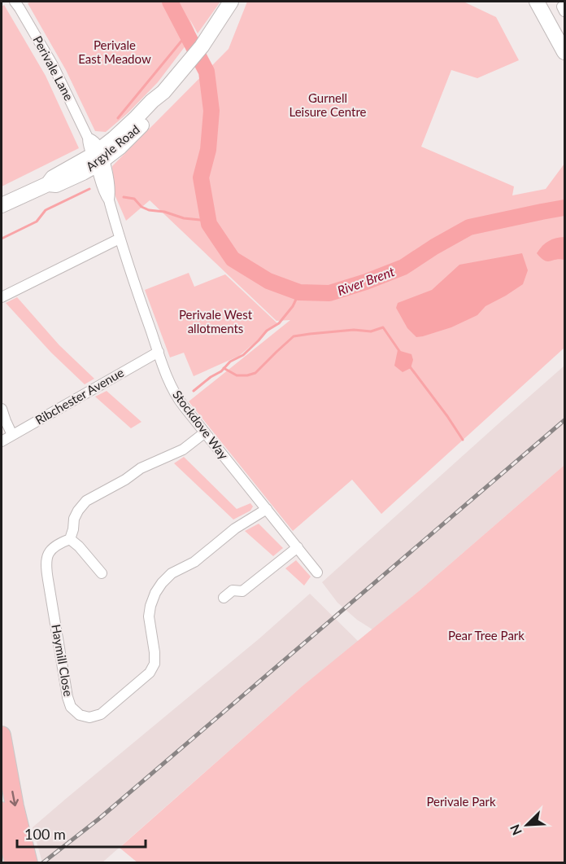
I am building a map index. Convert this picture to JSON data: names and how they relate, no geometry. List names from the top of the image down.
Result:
{
  "streets": {
    "main road": ["Argyle Road"],
    "street": [
      "Perivale Lane",
      "Ribchester Avenue",
      "Stockdove Way",
      "Haymill Close"
    ]
  },
  "crossings": [
    ["Perivale Lane", "Argyle Road"],
    ["Perivale Lane", "Stockdove Way"],
    ["Argyle Road", "Stockdove Way"],
    ["Ribchester Avenue", "Stockdove Way"],
    ["Stockdove Way", "Haymill Close"]
  ],
  "water": ["River Brent"],
  "parks": [
    "Perivale East Meadow",
    "Gurnell Leisure Centre",
    "Perivale West allotments",
    "Pear Tree Park",
    "Perivale Park"
  ],
  "scale_bar": "100 m",
  "north": "bottom left"
}
